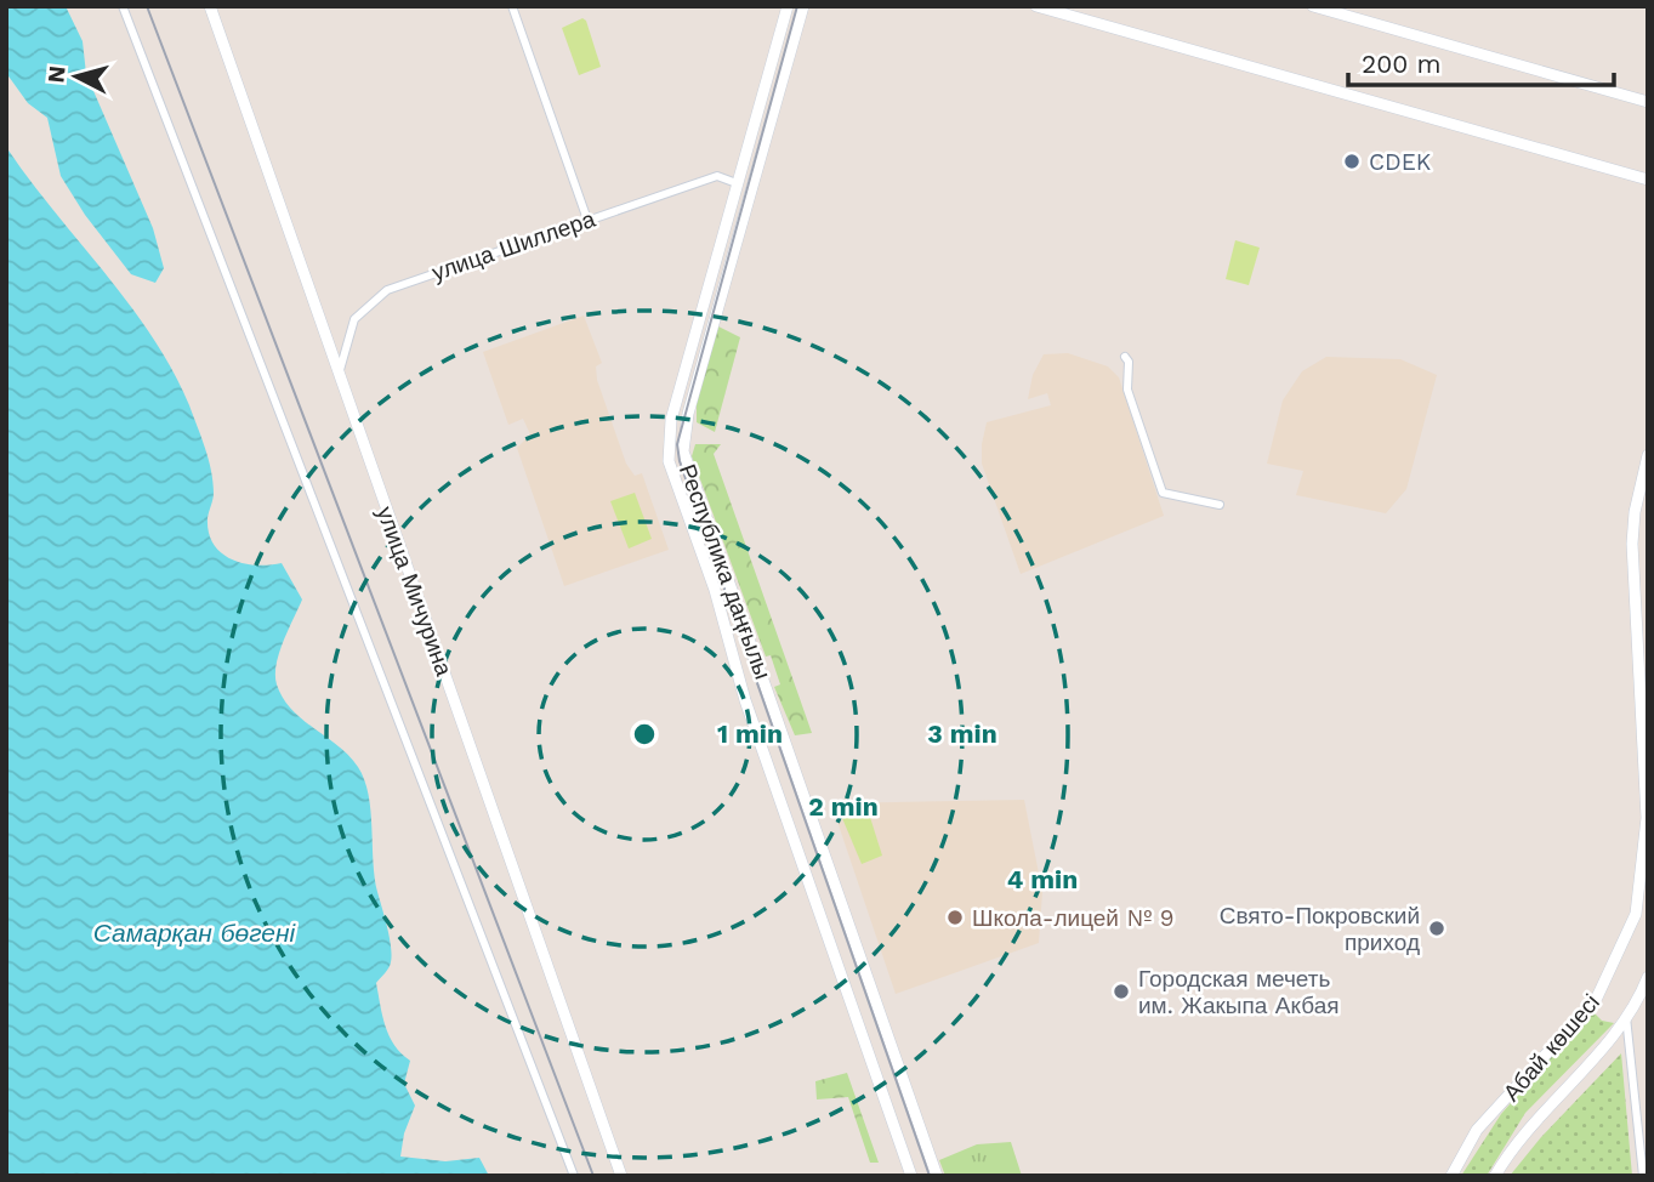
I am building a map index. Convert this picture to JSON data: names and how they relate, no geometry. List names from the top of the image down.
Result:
{
  "streets": {
    "main road": ["Республика даңғылы", "улица Мичурина", "Абай көшесі"],
    "street": ["улица Шиллера"]
  },
  "crossings": [
    ["улица Шиллера", "Республика даңғылы"],
    ["улица Шиллера", "улица Мичурина"]
  ],
  "water": ["Самарқан бөгені"],
  "places": [
    "CDEK",
    "Школа-лицей № 9",
    "Свято-Покровский приход",
    "Городская мечеть им. Жакыпа Акбая"
  ],
  "scale_bar": "200 m",
  "north": "left",
  "rings": [
    "1 min",
    "3 min",
    "2 min",
    "4 min"
  ]
}
